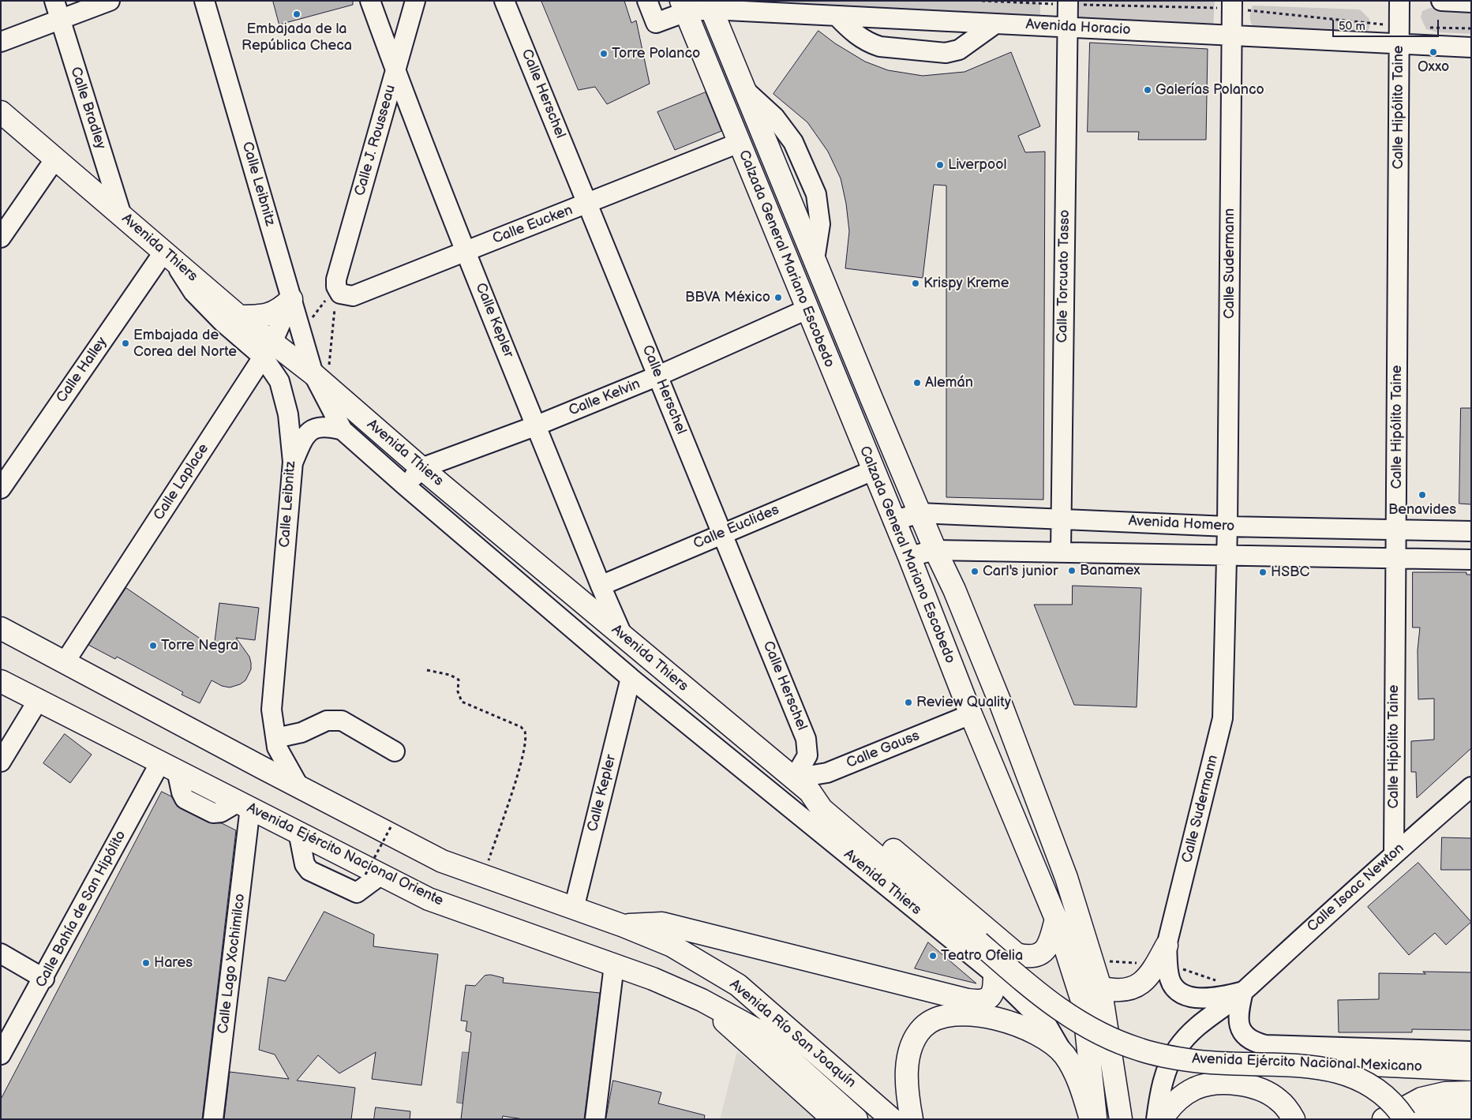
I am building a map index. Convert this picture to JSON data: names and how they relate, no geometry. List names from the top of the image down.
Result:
{
  "streets": {
    "main road": [
      "Avenida Thiers",
      "Calzada General Mariano Escobedo",
      "Avenida Ejército Nacional Oriente",
      "Avenida Río San Joaquín",
      "Avenida Ejército Nacional Mexicano"
    ],
    "street": [
      "Avenida Horacio",
      "Calle Herschel",
      "Calle Hipólito Taine",
      "Calle Bradley",
      "Calle J. Rousseau",
      "Calle Leibnitz",
      "Calle Eucken",
      "Calle Sudermann",
      "Calle Torcuato Tasso",
      "Calle Kepler",
      "Calle Halley",
      "Calle Kelvin",
      "Calle Laplace",
      "Avenida Homero",
      "Calle Euclides",
      "Calle Gauss",
      "Calle Isaac Newton",
      "Calle Bahía de San Hipólito",
      "Calle Lago Xochimilco"
    ]
  },
  "crossings": [
    ["Avenida Horacio", "Calle Hipólito Taine"],
    ["Avenida Horacio", "Calzada General Mariano Escobedo"],
    ["Avenida Horacio", "Calle Sudermann"],
    ["Avenida Horacio", "Calle Torcuato Tasso"],
    ["Calle Herschel", "Calle Eucken"],
    ["Calle Herschel", "Avenida Thiers"],
    ["Calle Herschel", "Calle Kelvin"],
    ["Calle Herschel", "Calle Euclides"],
    ["Calle Herschel", "Calle Gauss"],
    ["Calle Herschel", "Avenida Ejército Nacional Mexicano"],
    ["Calle Hipólito Taine", "Avenida Homero"],
    ["Calle Hipólito Taine", "Calle Isaac Newton"],
    ["Calle Bradley", "Avenida Thiers"],
    ["Calle J. Rousseau", "Calle Eucken"],
    ["Calle J. Rousseau", "Calle Kepler"],
    ["Calle Leibnitz", "Avenida Thiers"],
    ["Calle Leibnitz", "Calle Halley"],
    ["Calle Leibnitz", "Calle Laplace"],
    ["Calle Eucken", "Calzada General Mariano Escobedo"],
    ["Calle Eucken", "Calle Kepler"],
    ["Avenida Thiers", "Calle Kepler"],
    ["Avenida Thiers", "Calle Halley"],
    ["Avenida Thiers", "Calle Kelvin"],
    ["Avenida Thiers", "Calle Laplace"],
    ["Avenida Thiers", "Calle Gauss"],
    ["Avenida Thiers", "Avenida Ejército Nacional Mexicano"],
    ["Calzada General Mariano Escobedo", "Calle Kelvin"],
    ["Calzada General Mariano Escobedo", "Avenida Homero"],
    ["Calzada General Mariano Escobedo", "Calle Euclides"],
    ["Calzada General Mariano Escobedo", "Calle Gauss"],
    ["Calle Sudermann", "Avenida Homero"],
    ["Calle Sudermann", "Calle Isaac Newton"],
    ["Calle Sudermann", "Avenida Ejército Nacional Mexicano"],
    ["Calle Torcuato Tasso", "Avenida Homero"],
    ["Calle Kepler", "Calle Kelvin"],
    ["Calle Kepler", "Calle Euclides"],
    ["Calle Gauss", "Avenida Ejército Nacional Mexicano"],
    ["Avenida Ejército Nacional Oriente", "Calle Bahía de San Hipólito"],
    ["Avenida Ejército Nacional Oriente", "Calle Lago Xochimilco"],
    ["Avenida Ejército Nacional Oriente", "Avenida Río San Joaquín"],
    ["Calle Isaac Newton", "Avenida Ejército Nacional Mexicano"]
  ],
  "places": [
    "Embajada de la República Checa",
    "Oxxo",
    "Torre Polanco",
    "Galerías Polanco",
    "Liverpool",
    "Krispy Kreme",
    "BBVA México",
    "Embajada de Corea del Norte",
    "Alemán",
    "Benavides",
    "Banamex",
    "Carl's junior",
    "HSBC",
    "Torre Negra",
    "Review Quality",
    "Teatro Ofelia",
    "Hares"
  ],
  "scale_bar": "50 m"
}
